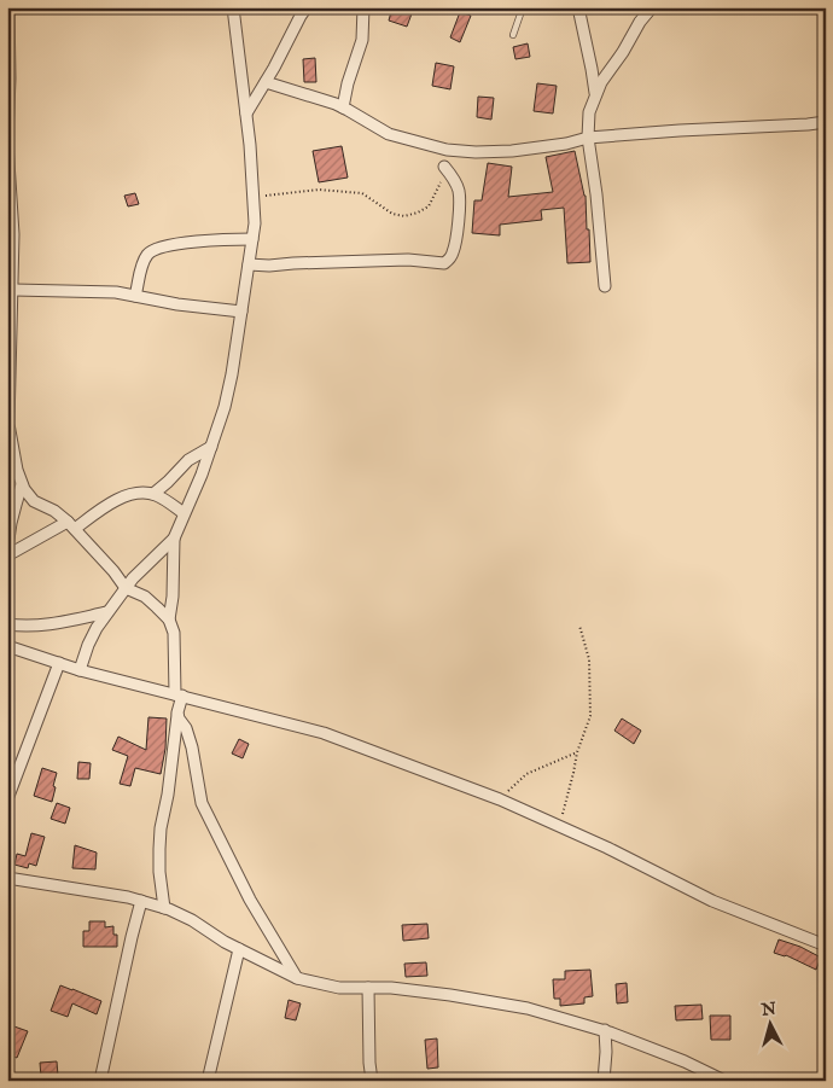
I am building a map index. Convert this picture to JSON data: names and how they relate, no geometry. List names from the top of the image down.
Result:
{
  "north": "top"
}
